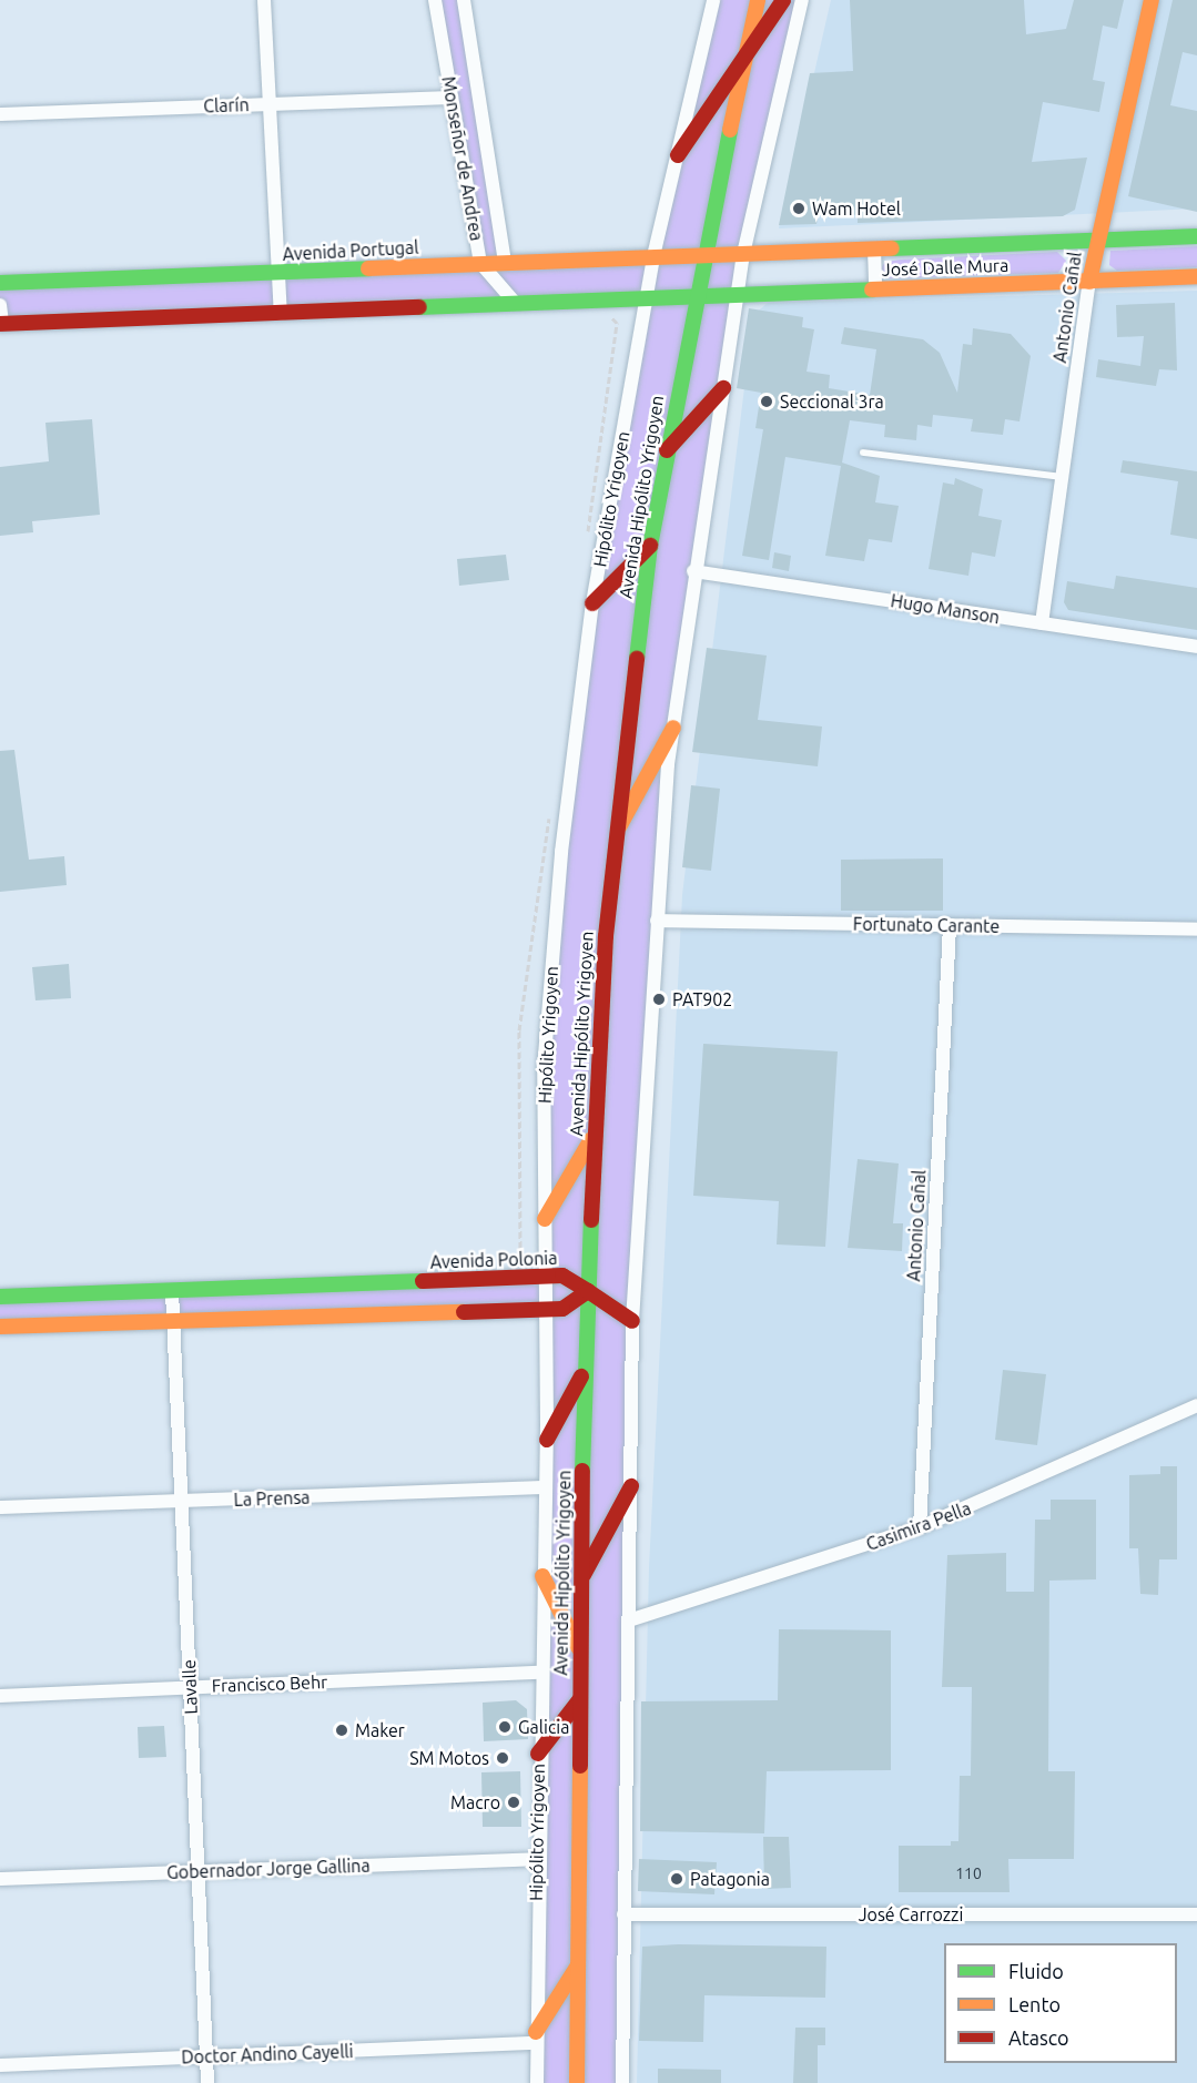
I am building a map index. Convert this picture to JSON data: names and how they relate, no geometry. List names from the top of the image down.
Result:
{
  "streets": {
    "main road": [
      "Avenida Portugal",
      "José Dalle Mura",
      "Antonio Cañal",
      "Avenida Hipólito Yrigoyen",
      "Avenida Polonia"
    ],
    "street": [
      "Clarín",
      "Monseñor de Andrea",
      "Hipólito Yrigoyen",
      "Hugo Manson",
      "Fortunato Carante",
      "La Prensa",
      "Casimira Pella",
      "Francisco Behr",
      "Lavalle",
      "Gobernador Jorge Gallina",
      "José Carrozzi",
      "Doctor Andino Cayelli"
    ]
  },
  "crossings": [
    ["Clarín", "Monseñor de Andrea"],
    ["Monseñor de Andrea", "Avenida Portugal"],
    ["Avenida Portugal", "José Dalle Mura"],
    ["Avenida Portugal", "Avenida Hipólito Yrigoyen"],
    ["Avenida Portugal", "Hipólito Yrigoyen"],
    ["José Dalle Mura", "Antonio Cañal"],
    ["José Dalle Mura", "Avenida Hipólito Yrigoyen"],
    ["Antonio Cañal", "Hugo Manson"],
    ["Antonio Cañal", "Fortunato Carante"],
    ["Antonio Cañal", "Casimira Pella"],
    ["Avenida Hipólito Yrigoyen", "Avenida Polonia"],
    ["Hipólito Yrigoyen", "Avenida Polonia"],
    ["Hipólito Yrigoyen", "La Prensa"],
    ["Hipólito Yrigoyen", "Francisco Behr"],
    ["Hipólito Yrigoyen", "Gobernador Jorge Gallina"],
    ["Hipólito Yrigoyen", "Doctor Andino Cayelli"],
    ["Avenida Polonia", "Lavalle"],
    ["La Prensa", "Lavalle"],
    ["Francisco Behr", "Lavalle"],
    ["Lavalle", "Gobernador Jorge Gallina"],
    ["Lavalle", "Doctor Andino Cayelli"]
  ],
  "places": [
    "Wam Hotel",
    "Seccional 3ra",
    "PAT902",
    "Galicia",
    "Maker",
    "SM Motos",
    "Macro",
    "Patagonia"
  ],
  "house_numbers": ["110"],
  "legend": ["Fluido", "Lento", "Atasco"]
}
